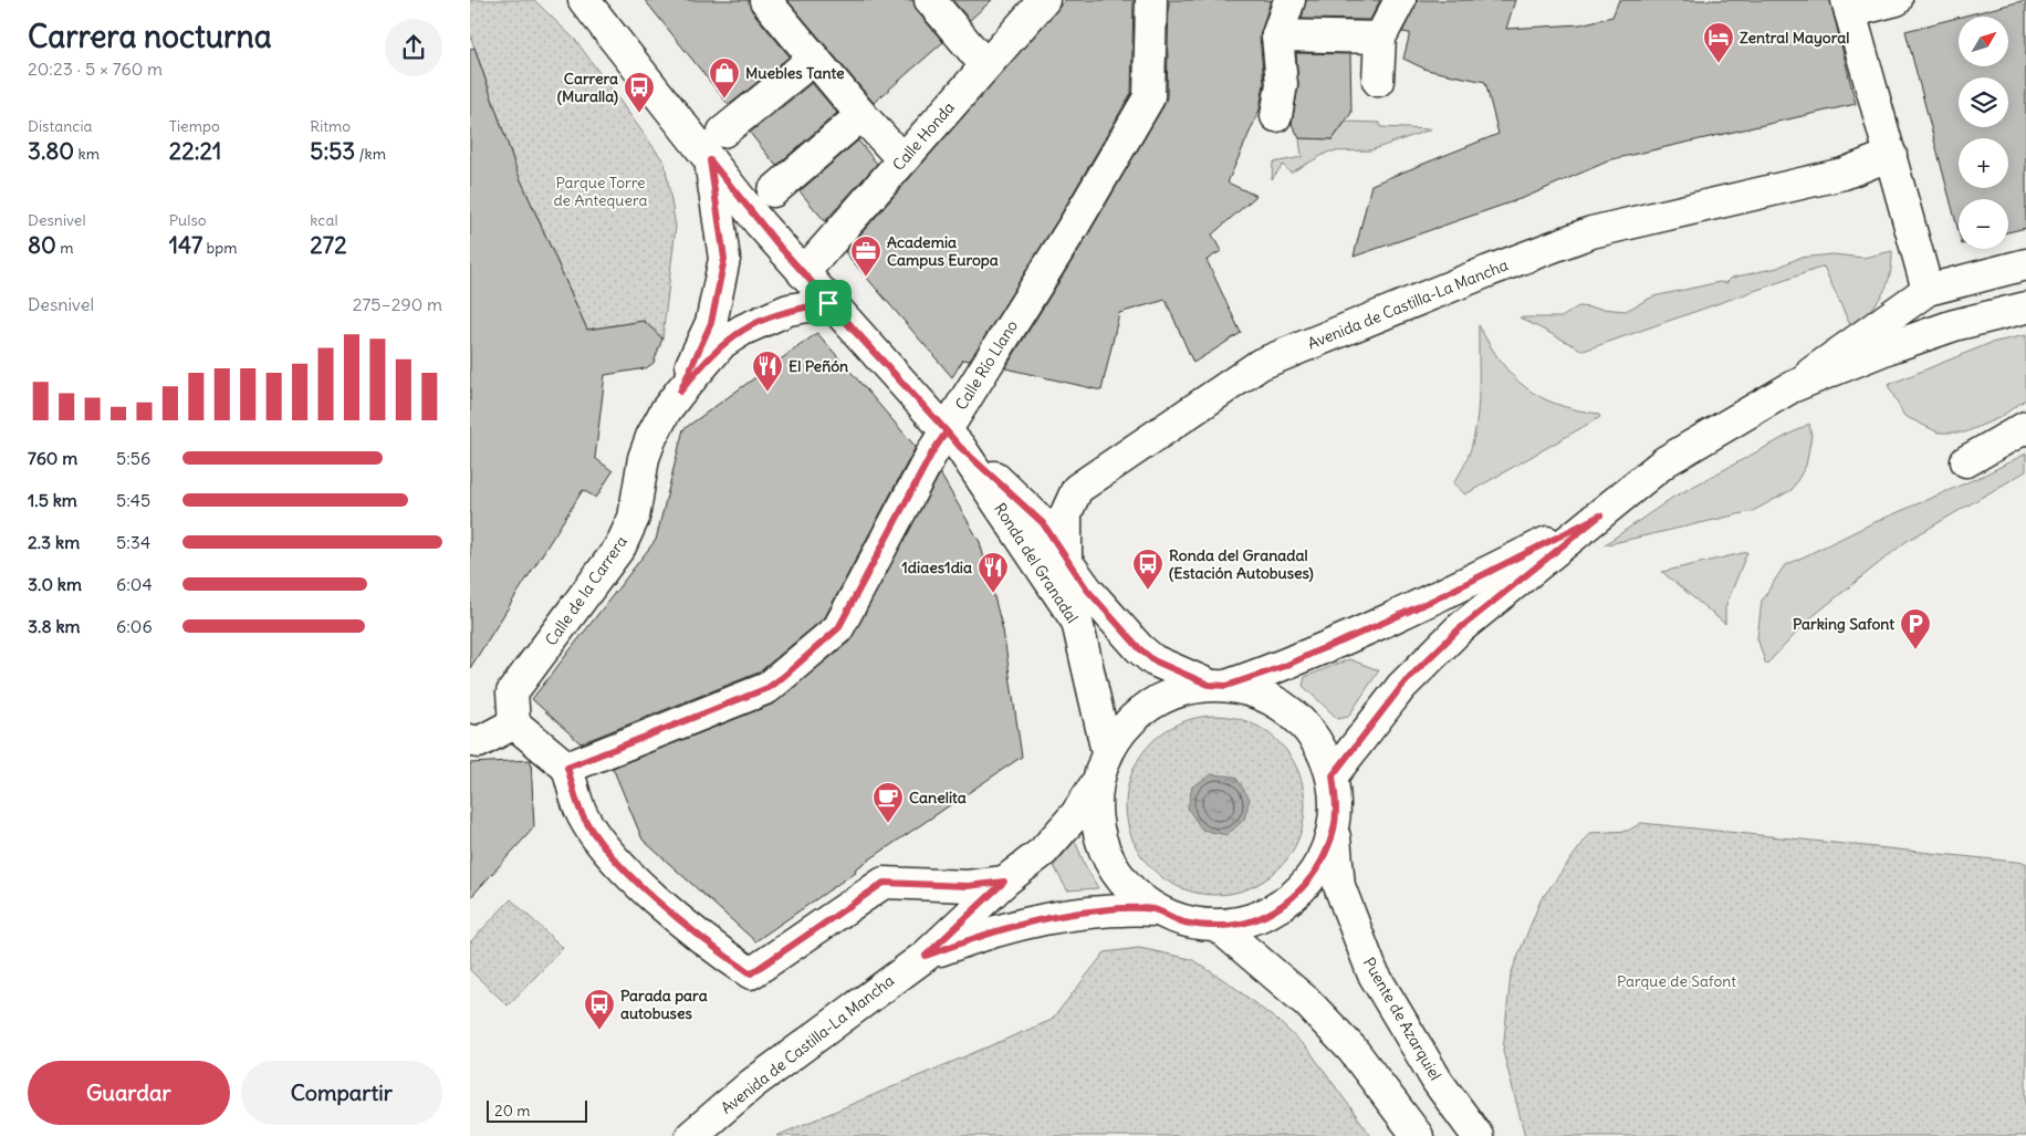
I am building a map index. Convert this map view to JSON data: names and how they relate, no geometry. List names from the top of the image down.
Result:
{
  "streets": {
    "street": [
      "Calle Honda",
      "Avenida de Castilla-La Mancha",
      "Calle Río Llano",
      "Ronda del Granadal",
      "Calle de la Carrera",
      "Puente de Azarquiel"
    ]
  },
  "crossings": [
    ["Calle Honda", "Ronda del Granadal"],
    ["Calle Honda", "Calle de la Carrera"],
    ["Avenida de Castilla-La Mancha", "Ronda del Granadal"],
    ["Calle Río Llano", "Ronda del Granadal"],
    ["Ronda del Granadal", "Calle de la Carrera"],
    ["Ronda del Granadal", "Puente de Azarquiel"]
  ],
  "parks": ["Parque Torre de Antequera", "Parque de Safont"],
  "places": {
    "hotel": ["Zentral Mayoral"],
    "shop": ["Muebles Tante"],
    "bus stop": ["Carrera (Muralla)", "Ronda del Granadal (Estación Autobuses)", "Parada para autobuses"],
    "office": ["Academia Campus Europa"],
    "restaurant": ["El Peñón", "1diaes1dia"],
    "parking": ["Parking Safont"],
    "cafe": ["Canelita"]
  },
  "scale_bar": "20 m",
  "north": "top right",
  "page": {
    "heading": ["Carrera nocturna", "20:23 · 5 × 760 m"],
    "map_buttons": ["+", "−"],
    "stats": [
      ["Distancia", "3.80 km"],
      ["Tiempo", "22:21"],
      ["Ritmo", "5:53 /km"],
      ["Desnivel", "80 m"],
      ["Pulso", "147 bpm"],
      ["kcal", "272"]
    ],
    "chart": ["Desnivel", "275–290 m"],
    "list": [
      {
        "name": "760 m",
        "note": "5:56"
      },
      {
        "name": "1.5 km",
        "note": "5:45"
      },
      {
        "name": "2.3 km",
        "note": "5:34"
      },
      {
        "name": "3.0 km",
        "note": "6:04"
      },
      {
        "name": "3.8 km",
        "note": "6:06"
      }
    ],
    "buttons": ["Guardar", "Compartir"],
    "scale": "20 m"
  }
}
